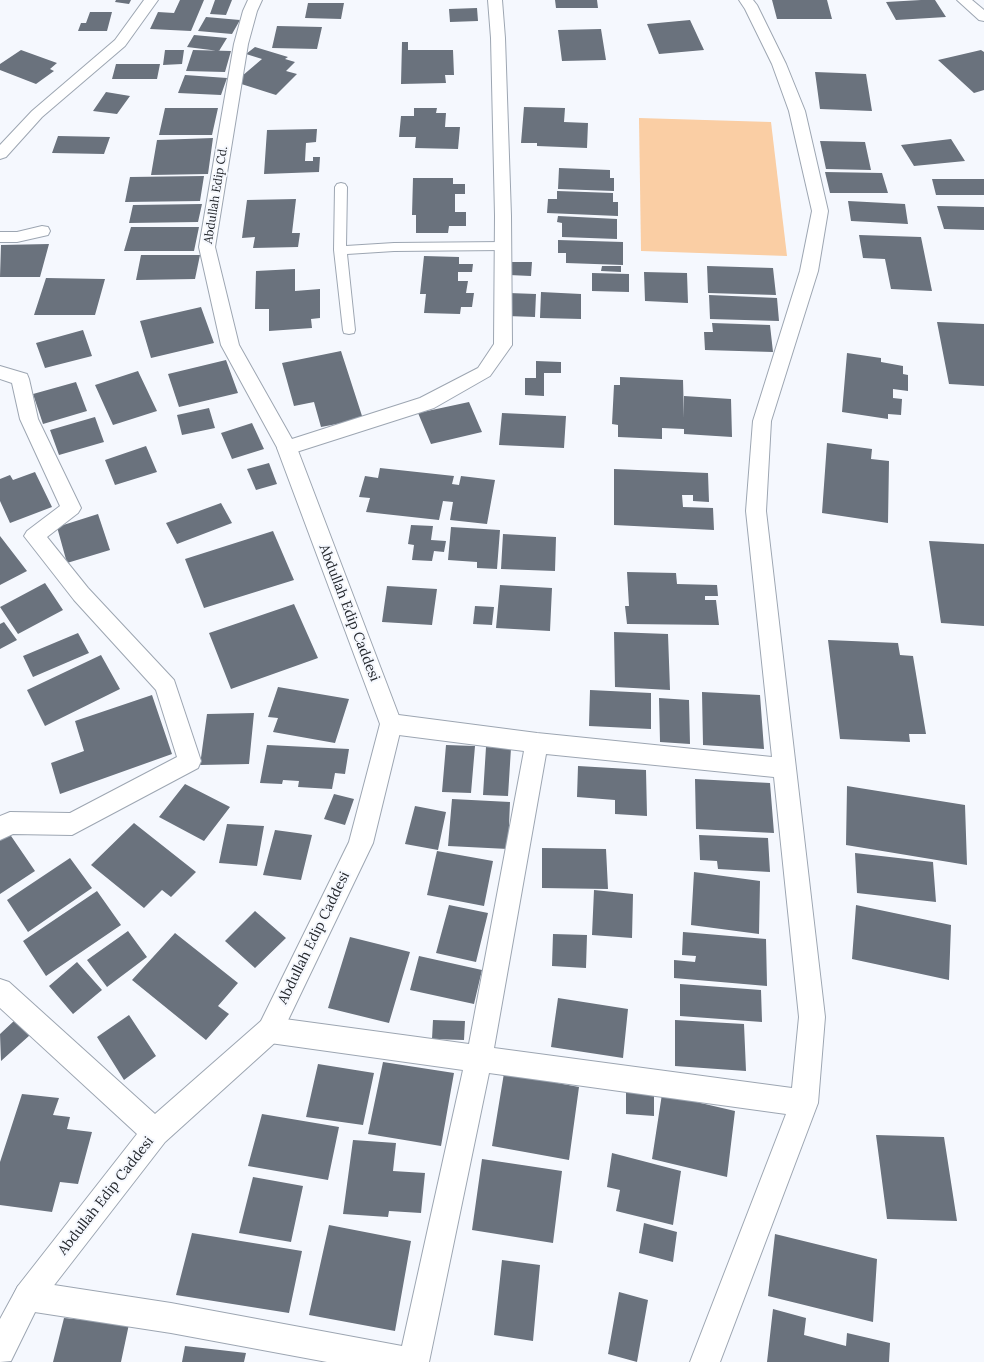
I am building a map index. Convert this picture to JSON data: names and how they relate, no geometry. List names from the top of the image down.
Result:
{
  "streets": {
    "street": ["Abdullah Edip Cd.", "Abdullah Edip Caddesi"]
  },
  "crossings": [
    ["Abdullah Edip Cd.", "Abdullah Edip Caddesi"]
  ]
}
